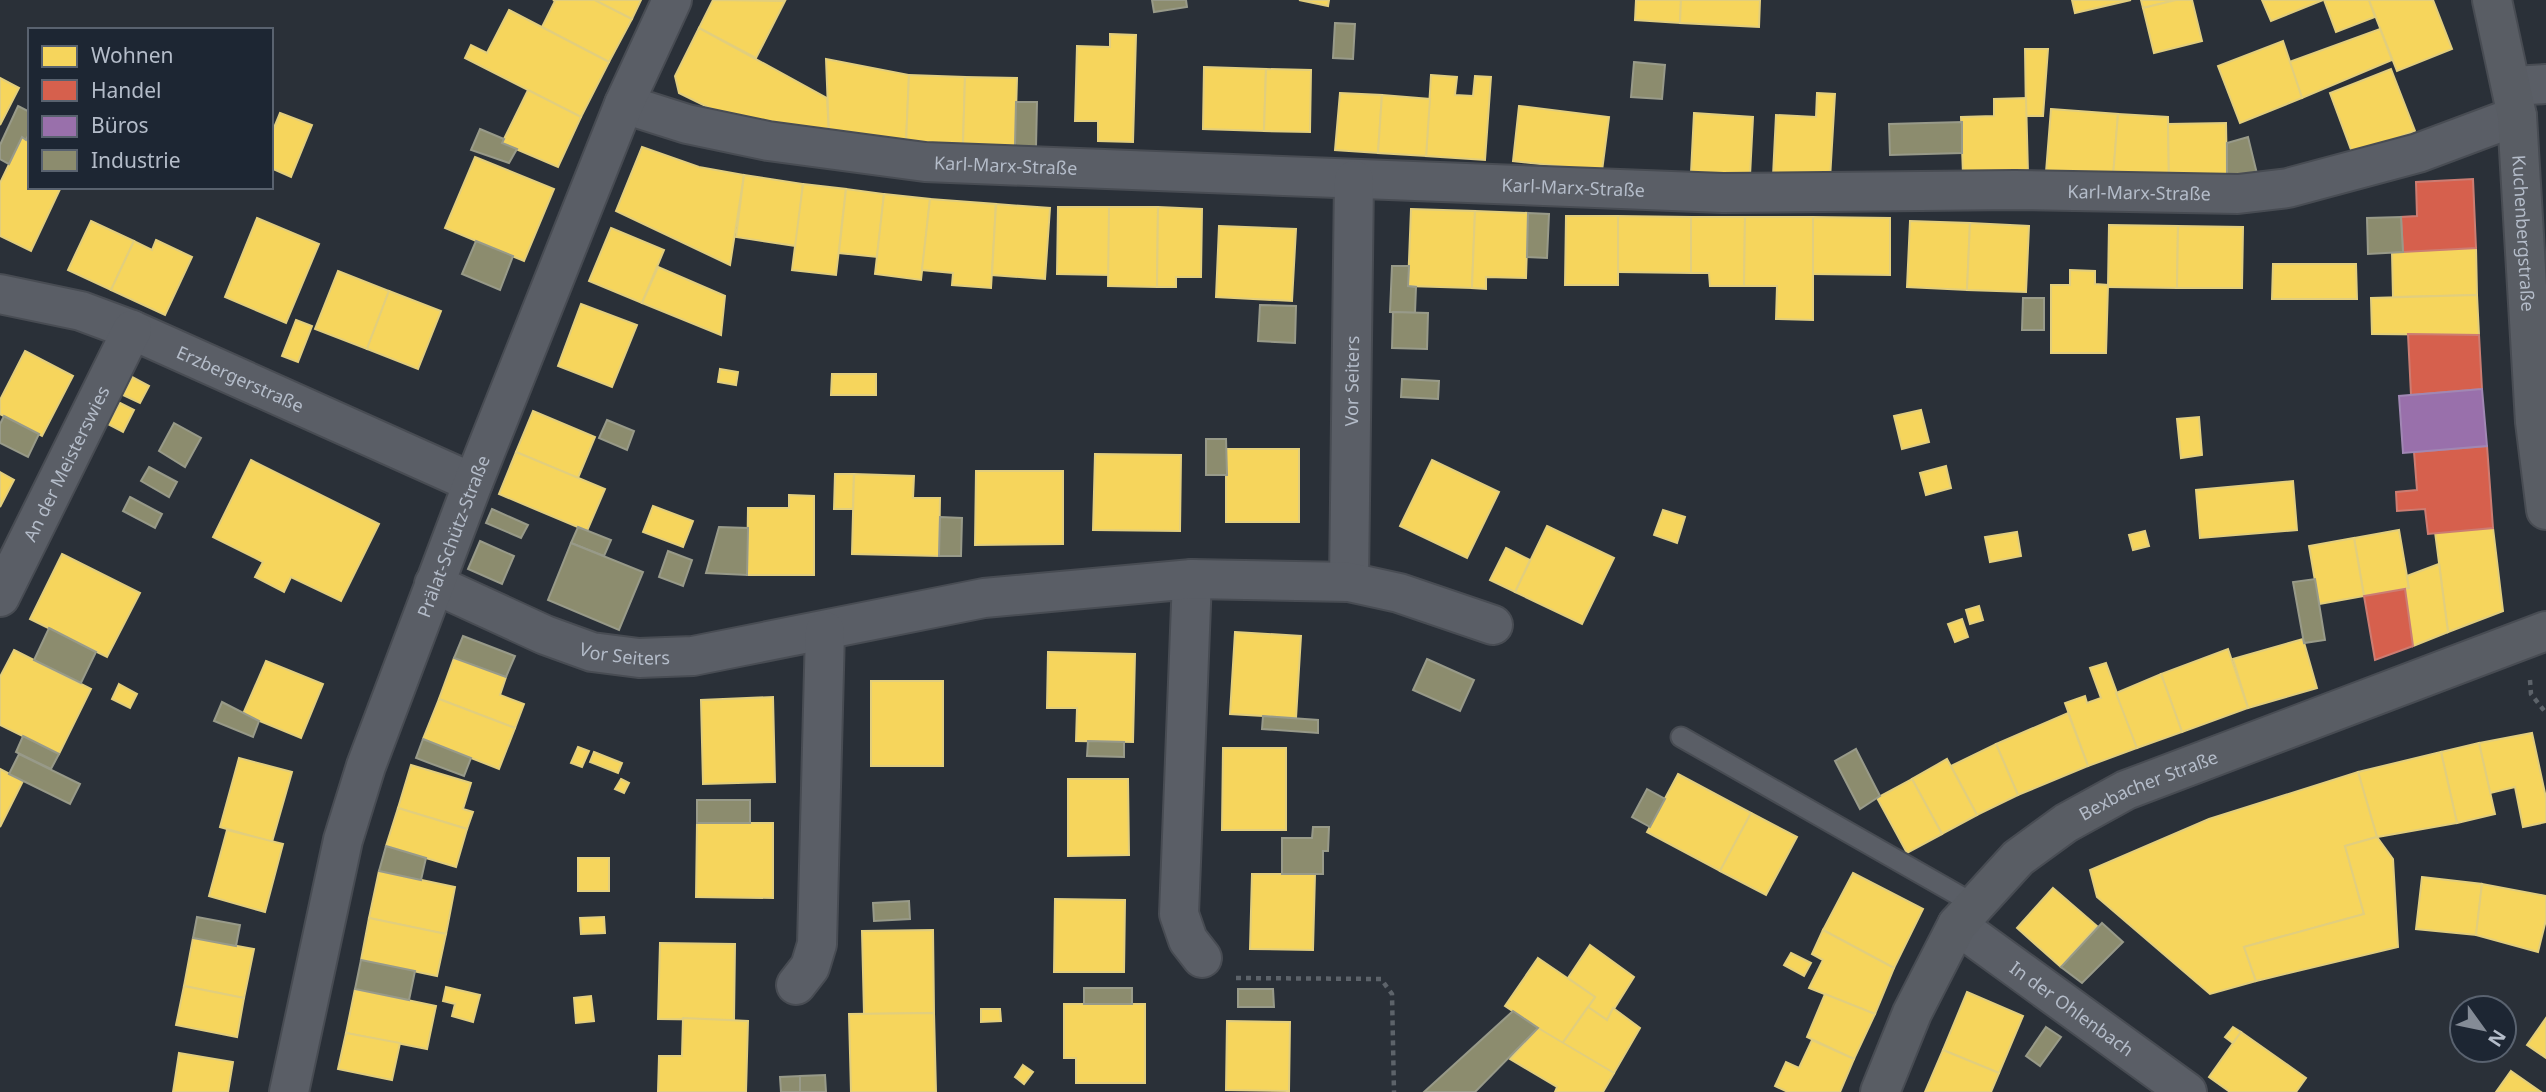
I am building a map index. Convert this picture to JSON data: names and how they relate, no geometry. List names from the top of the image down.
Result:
{
  "streets": {
    "street": [
      "Karl-Marx-Straße",
      "Kuchenbergstraße",
      "Erzbergerstraße",
      "Vor Seiters",
      "An der Meisterswies",
      "Prälat-Schütz-Straße",
      "Bexbacher Straße",
      "In der Ohlenbach"
    ]
  },
  "crossings": [
    ["Karl-Marx-Straße", "Kuchenbergstraße"],
    ["Karl-Marx-Straße", "Vor Seiters"],
    ["Karl-Marx-Straße", "Prälat-Schütz-Straße"],
    ["Erzbergerstraße", "An der Meisterswies"],
    ["Erzbergerstraße", "Prälat-Schütz-Straße"],
    ["Vor Seiters", "Prälat-Schütz-Straße"],
    ["Bexbacher Straße", "In der Ohlenbach"]
  ],
  "legend": [
    "Wohnen",
    "Handel",
    "Büros",
    "Industrie"
  ],
  "north": "bottom right"
}
